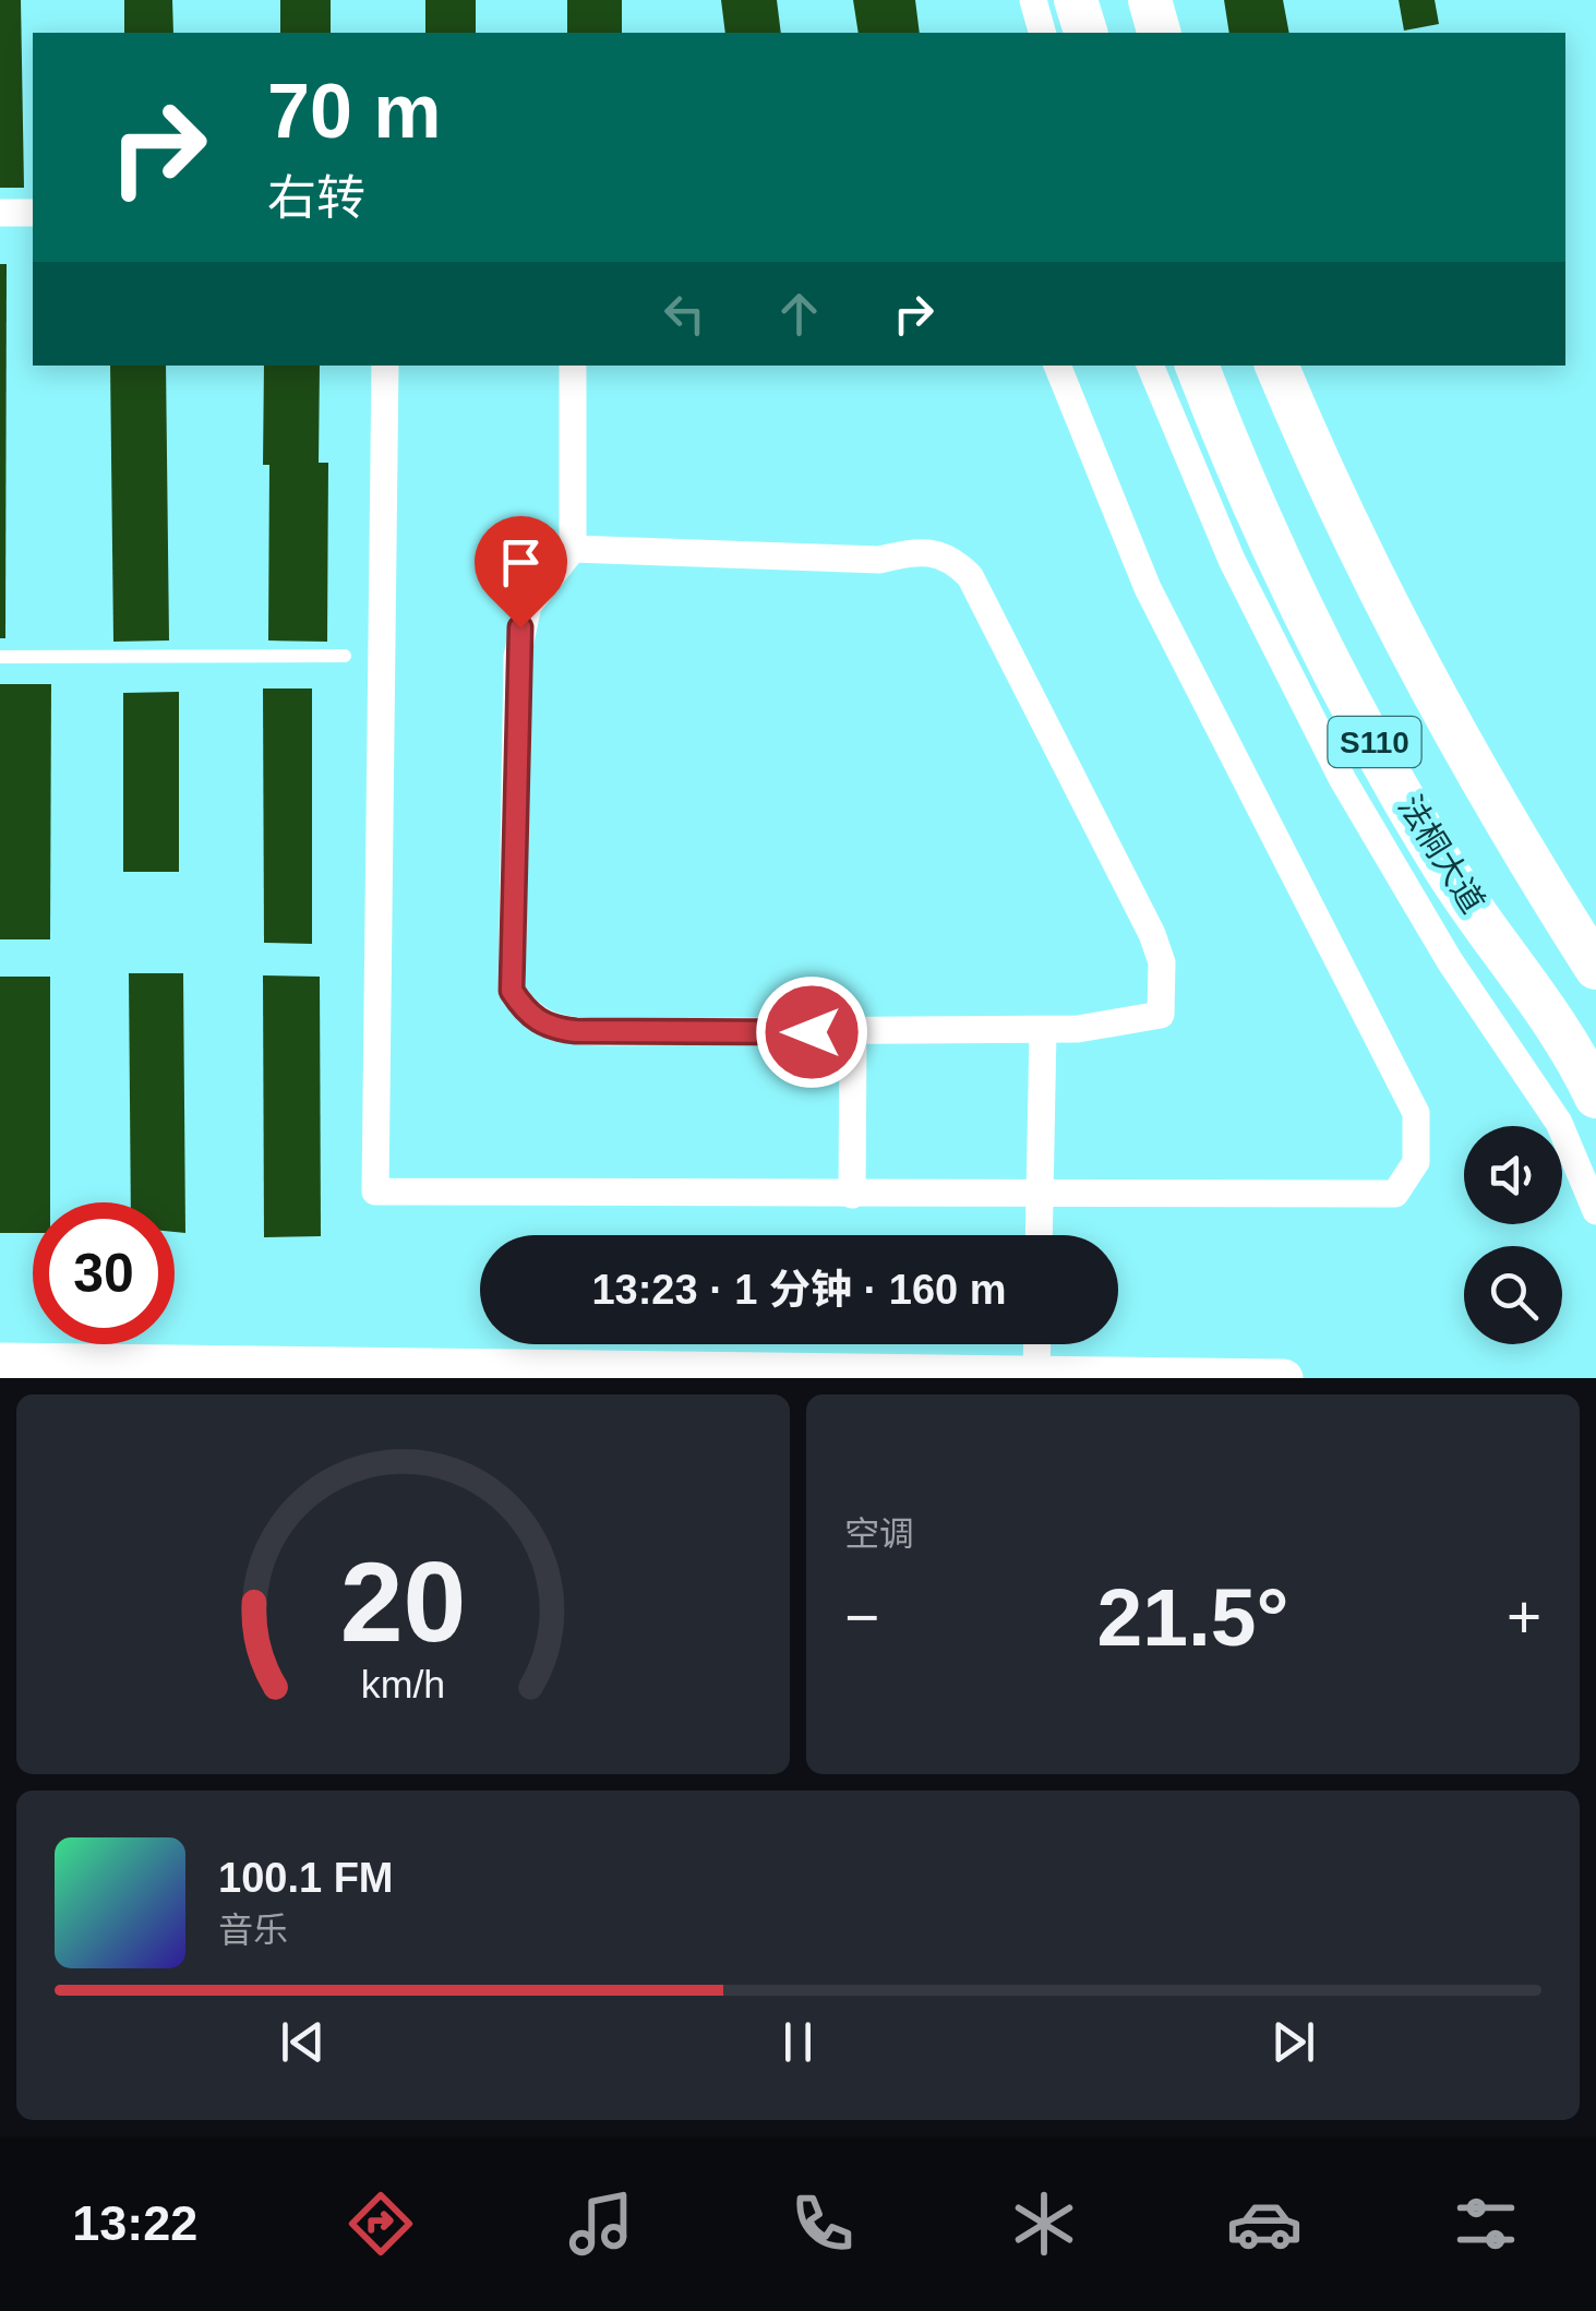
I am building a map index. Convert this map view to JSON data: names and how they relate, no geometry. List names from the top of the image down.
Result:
{
  "streets": {
    "main road": ["S110", "法桐大道"]
  },
  "page": {
    "turn": ["70 m", "右转"],
    "limit": "30",
    "trip": "13:23 · 1 分钟 · 160 m",
    "tile": "空调",
    "heat": ["−", "21.5°", "+"],
    "song": ["100.1 FM", "音乐"],
    "tabs": "13:22",
    "gauge": ["20", "km/h"]
  }
}
